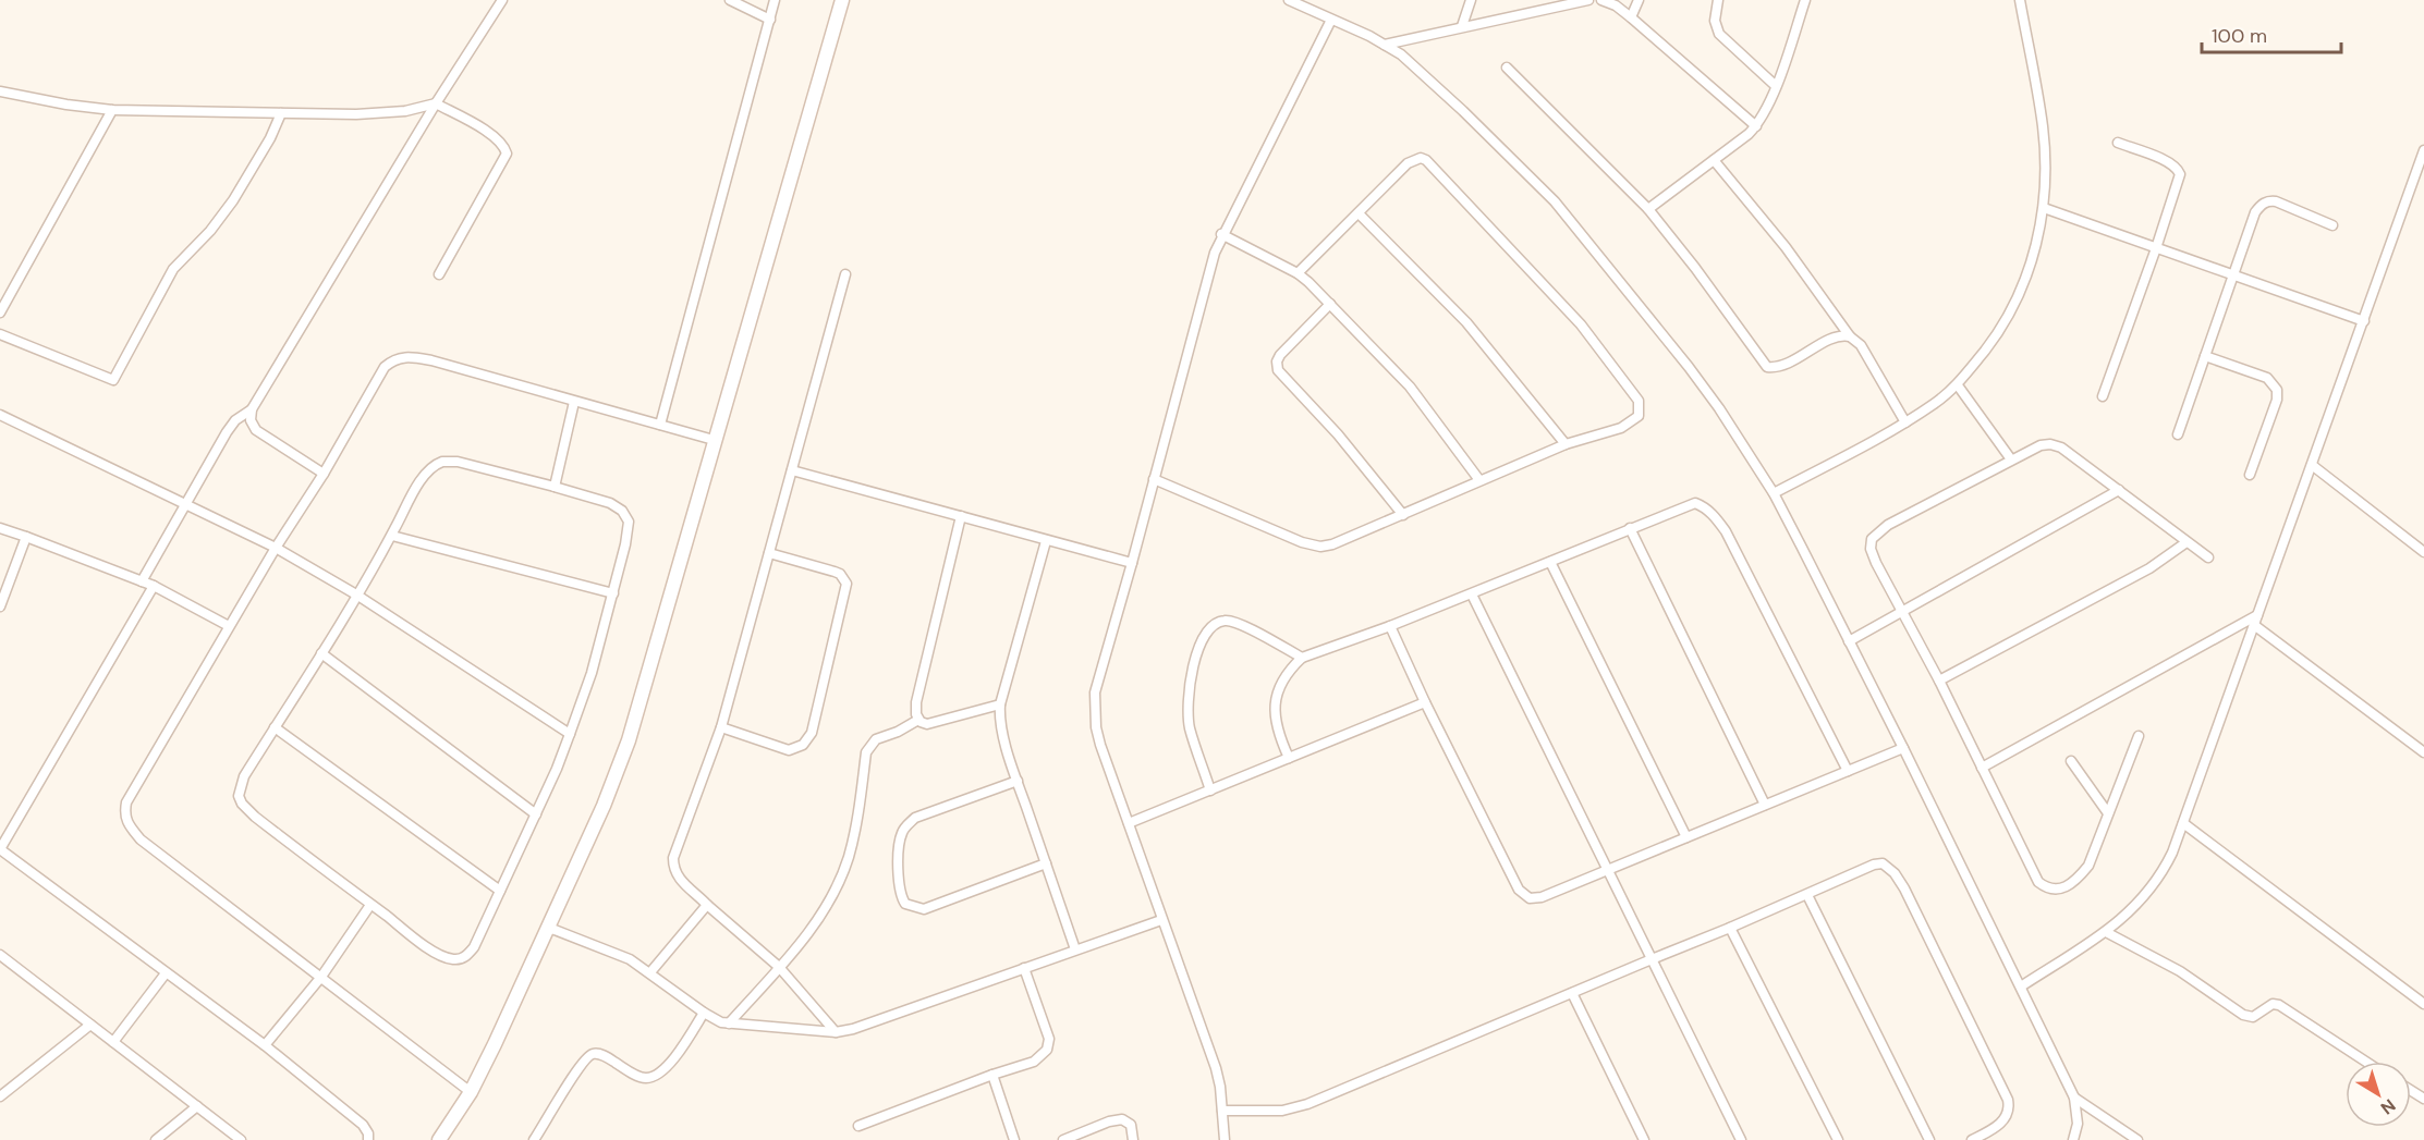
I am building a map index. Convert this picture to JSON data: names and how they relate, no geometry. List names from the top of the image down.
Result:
{
  "scale_bar": "100 m",
  "north": "bottom right"
}
